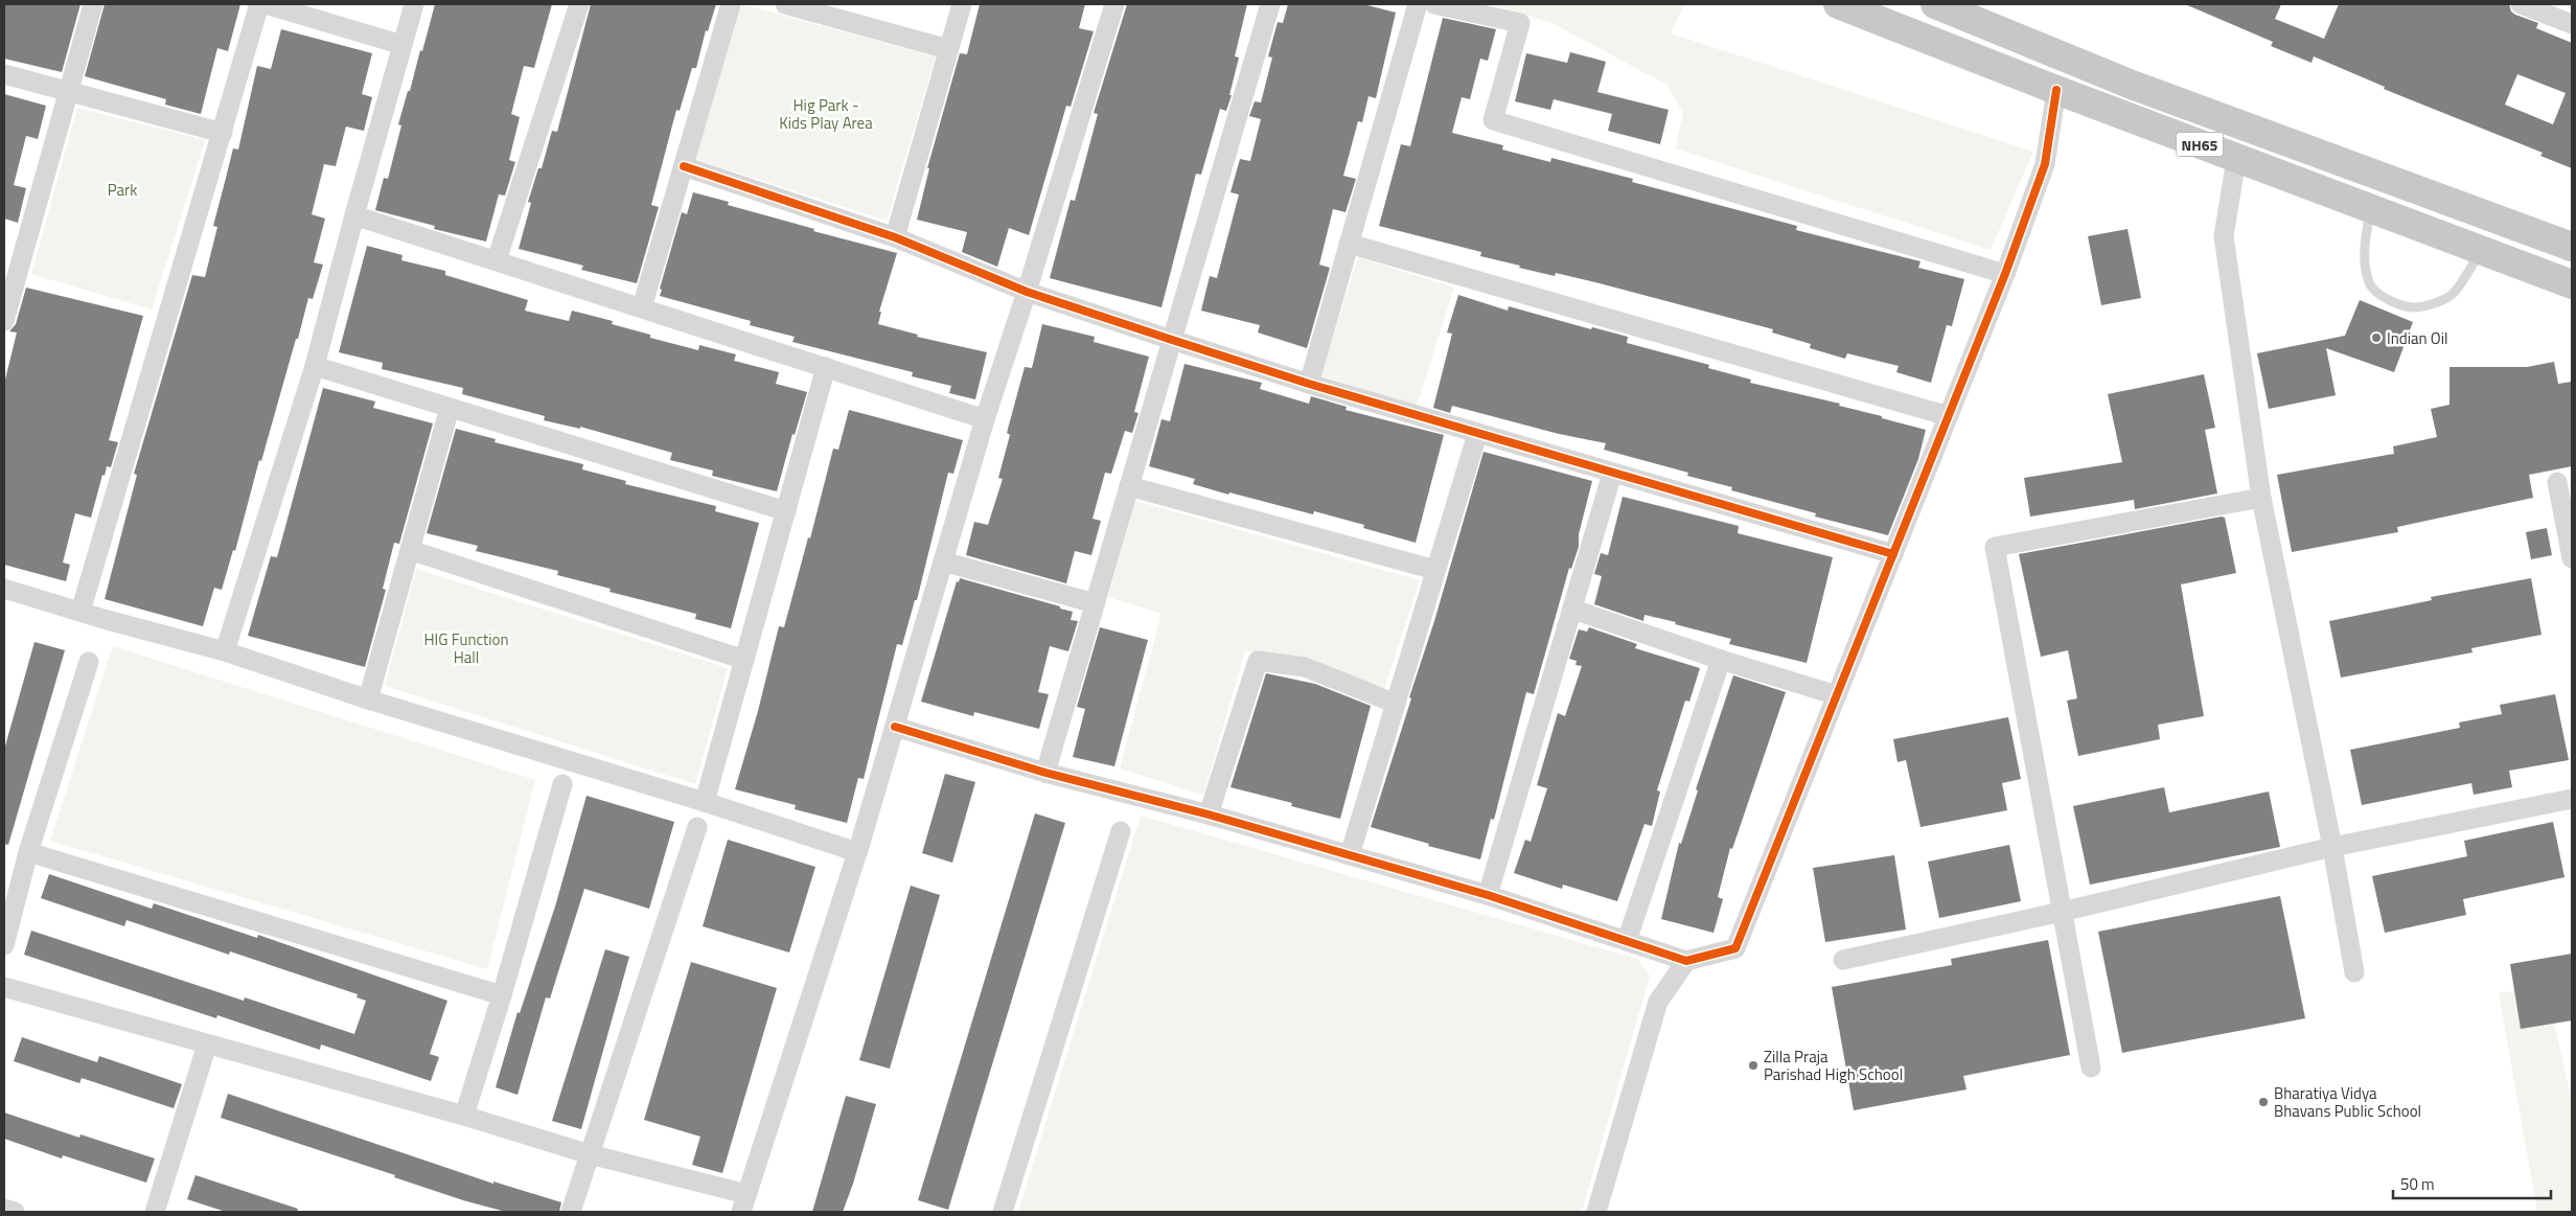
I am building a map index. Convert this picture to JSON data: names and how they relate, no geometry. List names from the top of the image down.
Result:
{
  "streets": {
    "highway": ["NH65"]
  },
  "parks": ["Hig Park - Kids Play Area", "Park", "HIG Function Hall"],
  "places": ["Indian Oil", "Zilla Praja Parishad High School", "Bharatiya Vidya Bhavans Public School"],
  "scale_bar": "50 m"
}
